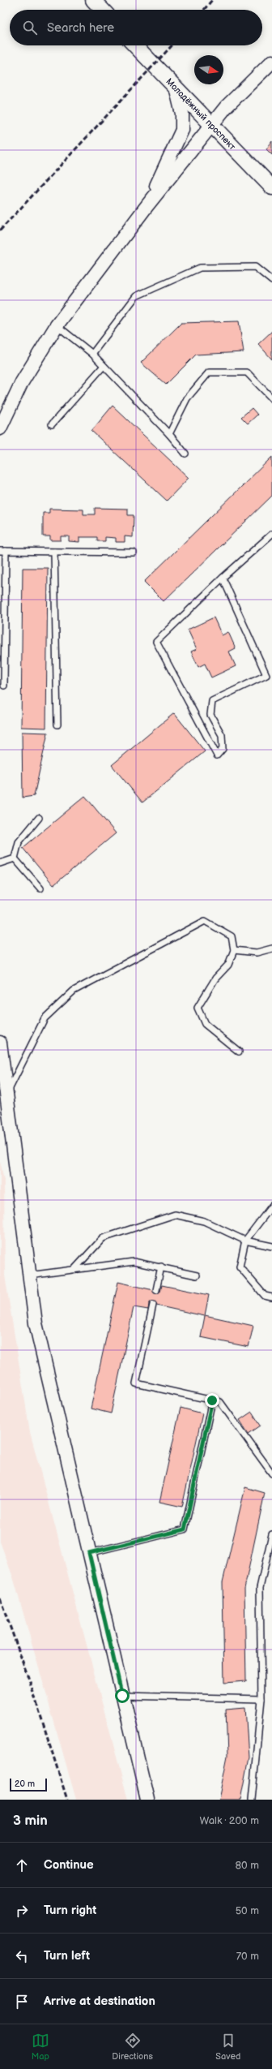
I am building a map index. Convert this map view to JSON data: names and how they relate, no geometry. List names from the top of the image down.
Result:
{
  "streets": {
    "main road": ["Молодёжный проспект"]
  },
  "scale_bar": "20 m",
  "north": "right",
  "page": {
    "search": "Search here",
    "scale": "20 m",
    "heading": ["3 min", "Walk · 200 m"],
    "list": [
      ["Continue", "80 m"],
      ["Turn right", "50 m"],
      ["Turn left", "70 m"],
      "Arrive at destination"
    ],
    "nav": ["Map", "Directions", "Saved"]
  }
}
